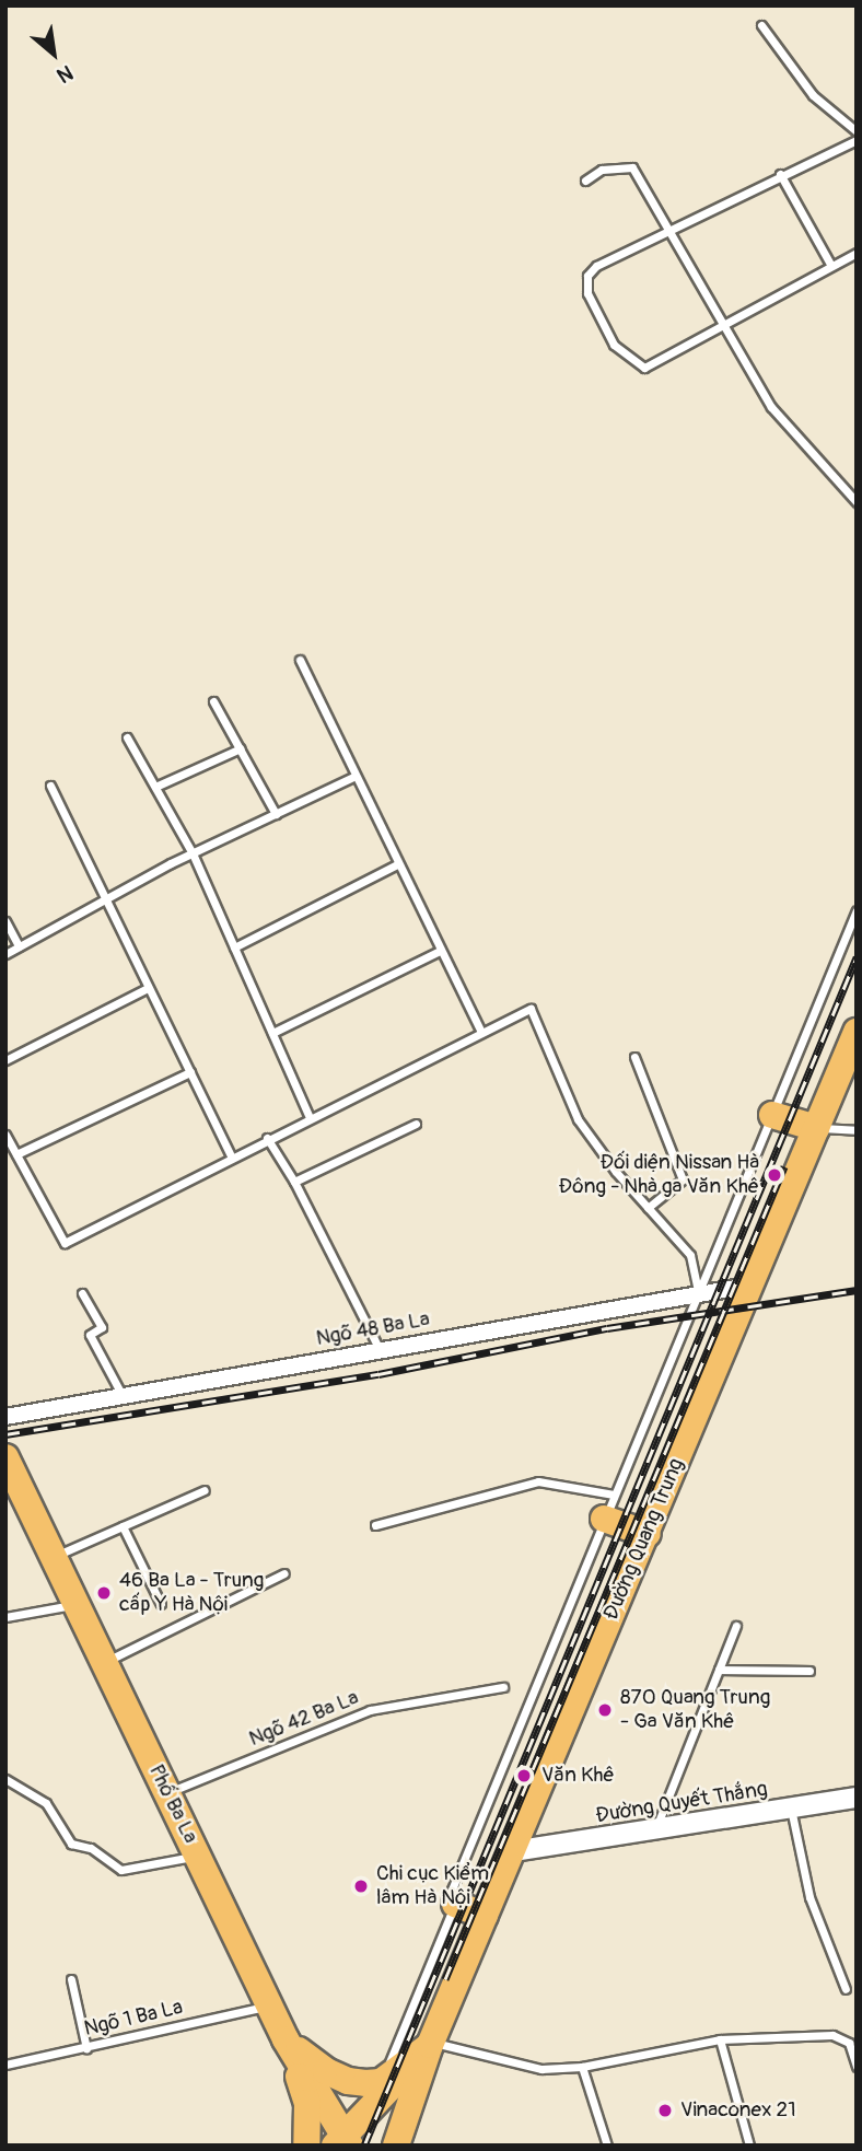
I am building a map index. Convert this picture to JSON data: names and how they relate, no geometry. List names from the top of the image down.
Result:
{
  "streets": {
    "highway": ["Đường Quang Trung", "Phố Ba La"],
    "street": ["Ngõ 48 Ba La", "Đường Quyết Thắng"],
    "lane": ["Ngõ 42 Ba La", "Ngõ 1 Ba La"]
  },
  "crossings": [
    ["Ngõ 48 Ba La", "Đường Quang Trung"],
    ["Đường Quang Trung", "Đường Quyết Thắng"],
    ["Đường Quang Trung", "Phố Ba La"],
    ["Ngõ 42 Ba La", "Phố Ba La"],
    ["Phố Ba La", "Ngõ 1 Ba La"]
  ],
  "places": [
    "Đối diện Nissan Hà Đông - Nhà ga Văn Khê",
    "46 Ba La - Trung cấp Y Hà Nội",
    "870 Quang Trung - Ga Văn Khê",
    "Văn Khê",
    "Chi cục Kiểm lâm Hà Nội",
    "Vinaconex 21"
  ],
  "north": "bottom right"
}
